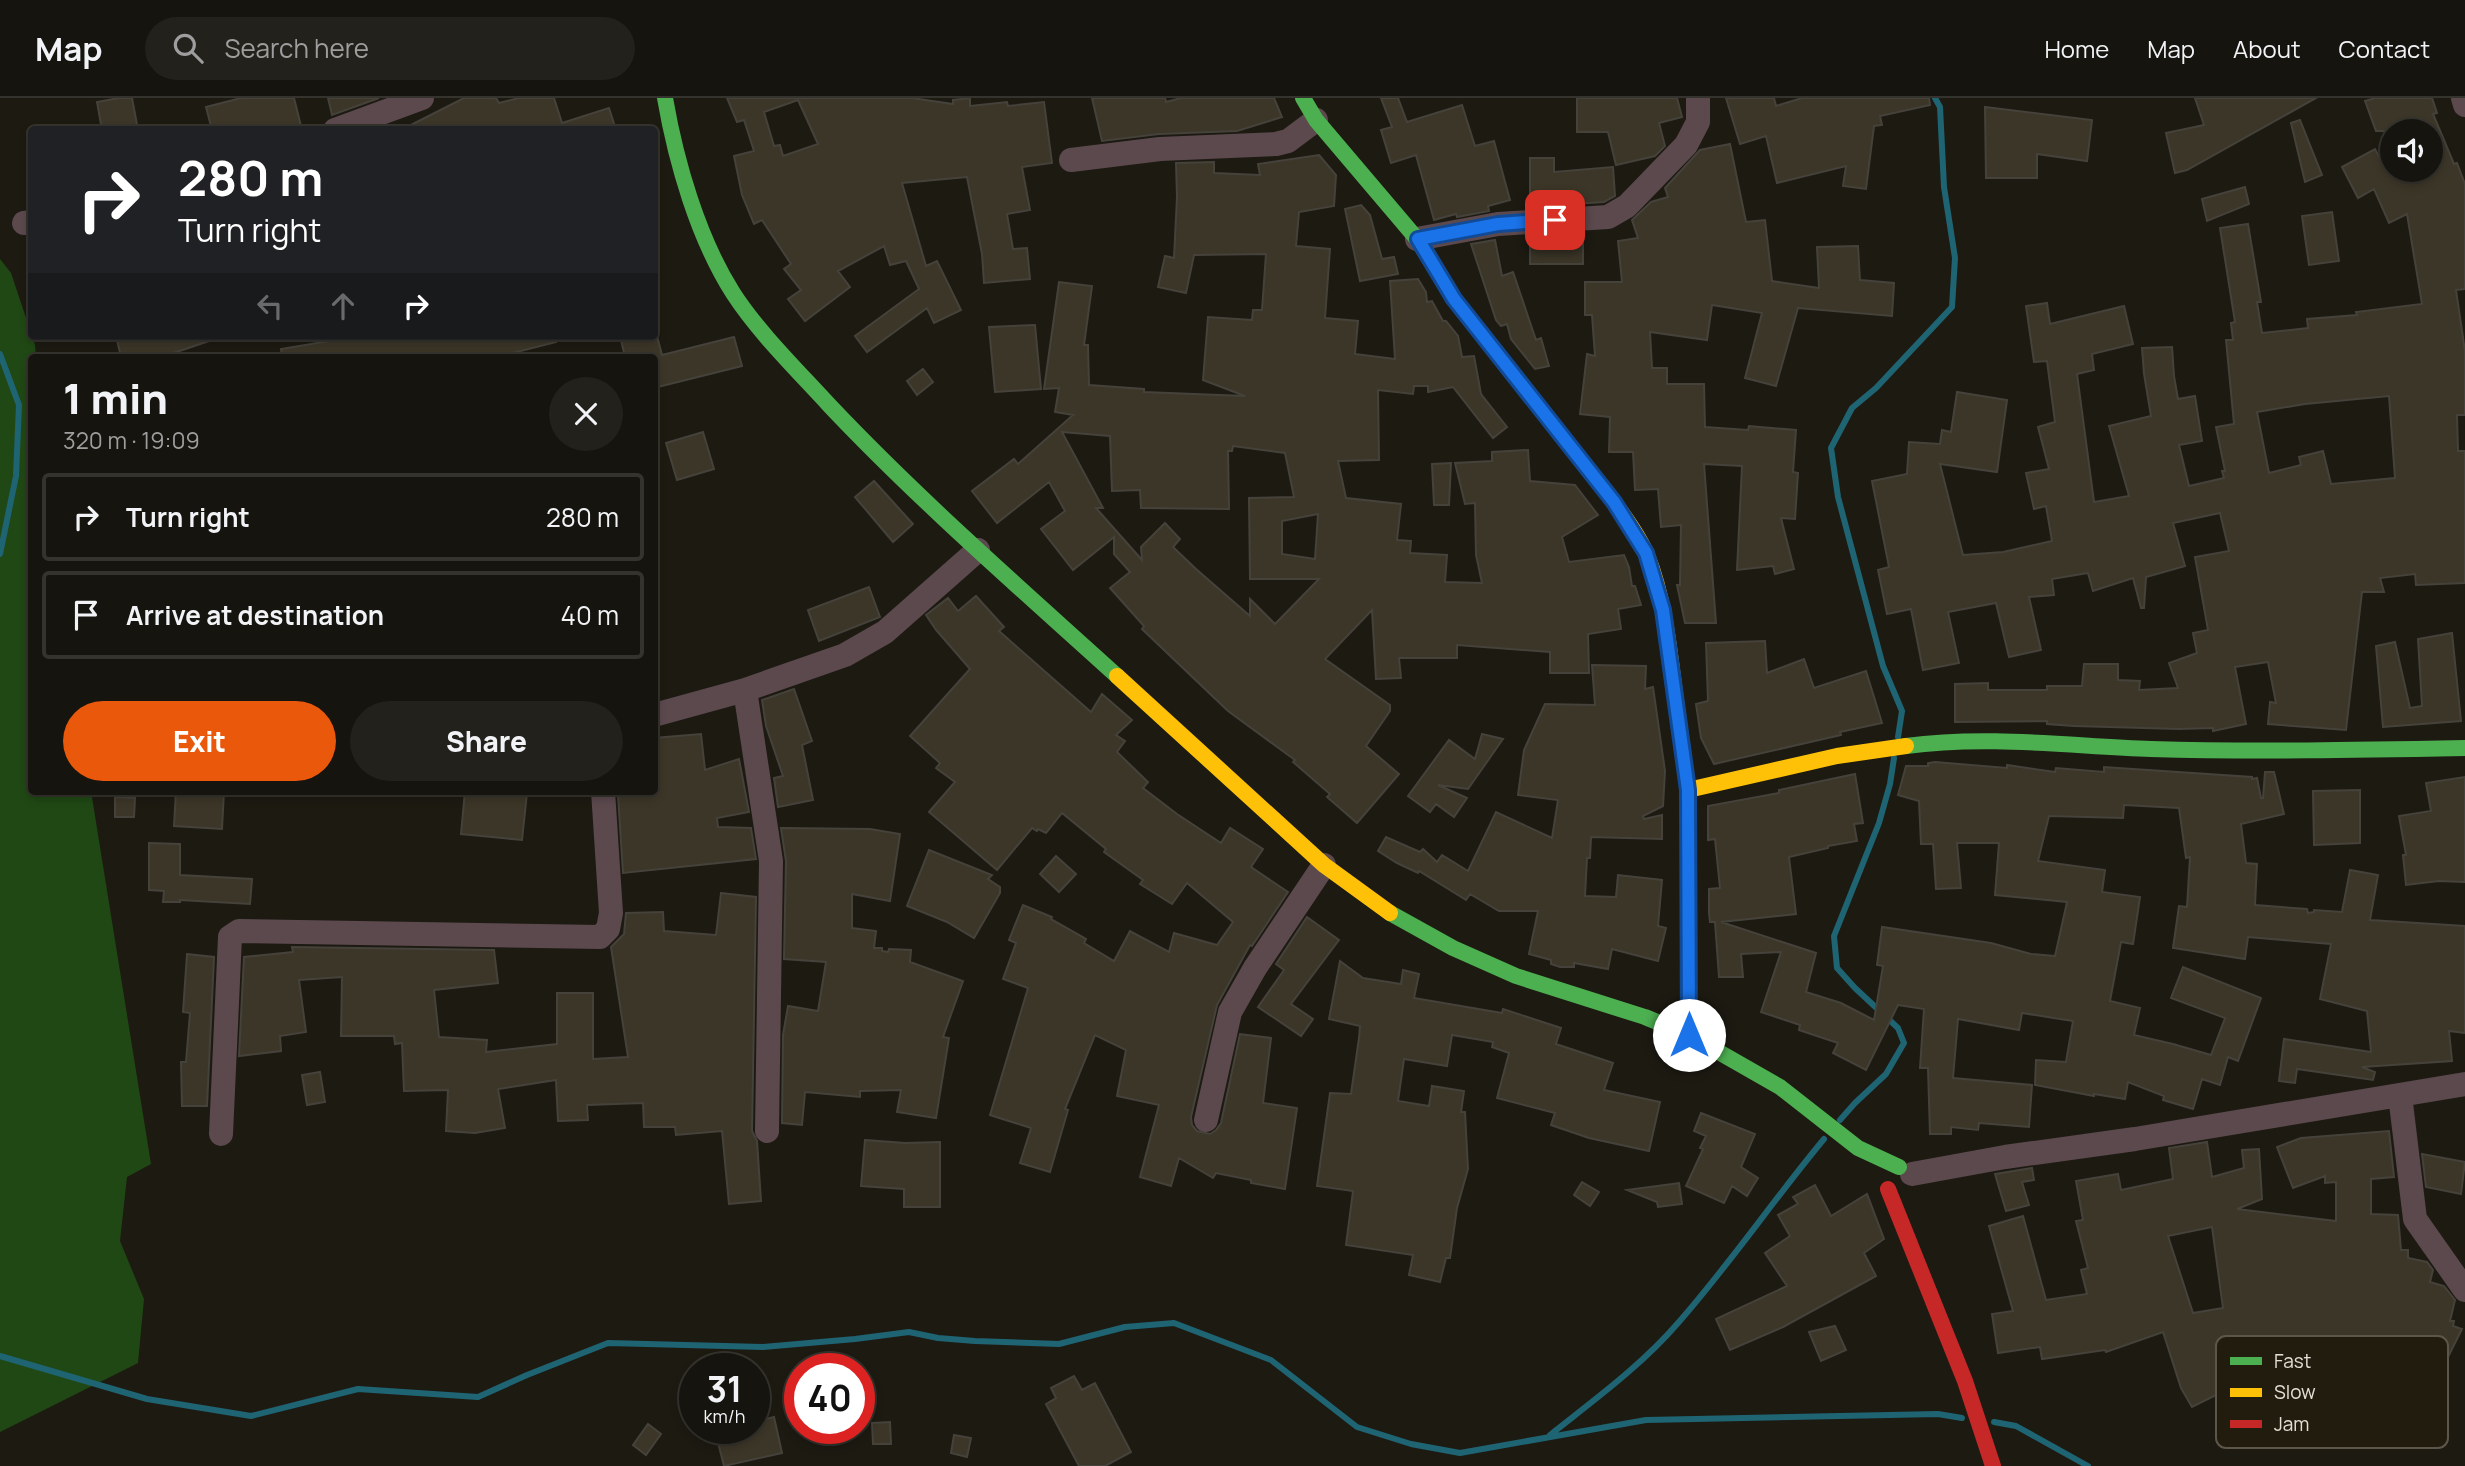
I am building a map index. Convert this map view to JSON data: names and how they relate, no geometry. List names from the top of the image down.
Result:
{
  "legend": ["Fast", "Slow", "Jam"],
  "page": {
    "header": "Map",
    "search": "Search here",
    "nav": [
      "Home",
      "Map",
      "About",
      "Contact"
    ],
    "turn": ["280 m", "Turn right"],
    "heading": ["1 min", "320 m · 19:09"],
    "list": [
      {
        "name": "Turn right",
        "value": "280 m"
      },
      {
        "name": "Arrive at destination",
        "value": "40 m"
      }
    ],
    "buttons": ["Exit", "Share"],
    "speed": "31 km/h",
    "limit": "40"
  }
}
